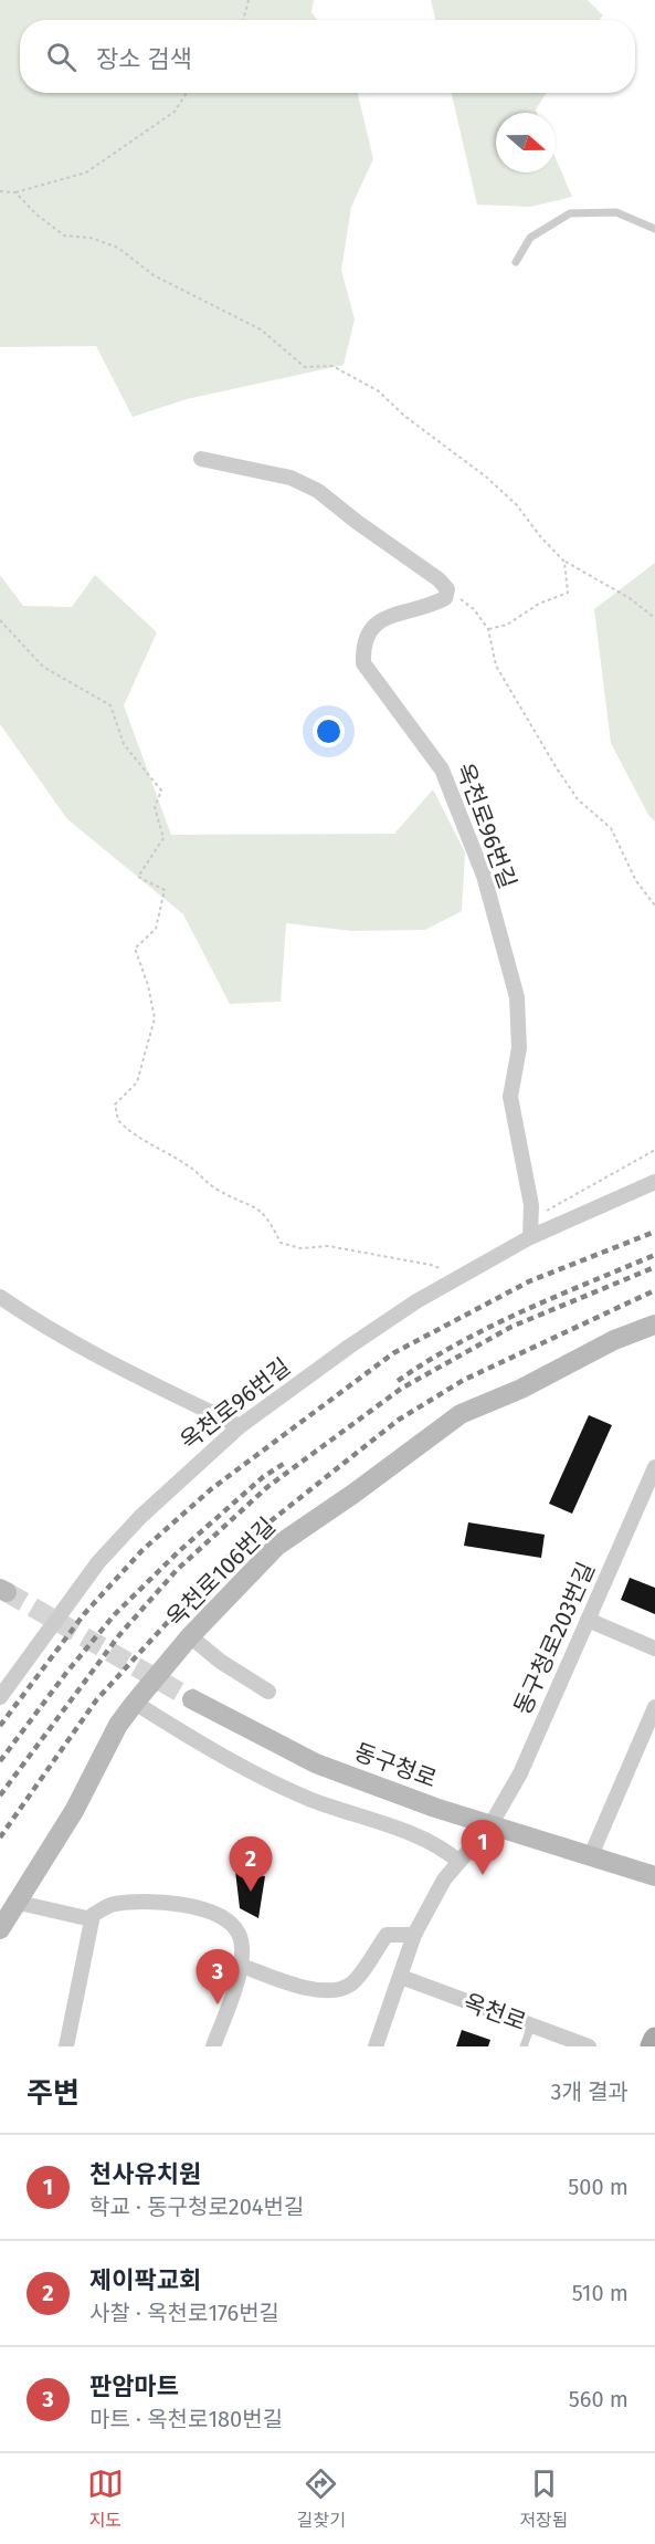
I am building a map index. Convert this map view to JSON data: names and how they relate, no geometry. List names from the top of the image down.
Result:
{
  "streets": {
    "street": [
      "옥천로96번길",
      "옥천로106번길",
      "동구청로203번길",
      "동구청로",
      "옥천로"
    ]
  },
  "crossings": [
    ["동구청로203번길", "동구청로"],
    ["동구청로203번길", "옥천로"]
  ],
  "north": "right",
  "page": {
    "search": "장소 검색",
    "pins": ["1", "2", "3"],
    "heading": ["주변", "3개 결과"],
    "list": [
      {
        "mark": "1",
        "name": "천사유치원",
        "note": "학교 · 동구청로204번길",
        "value": "500 m"
      },
      {
        "mark": "2",
        "name": "제이팍교회",
        "note": "사찰 · 옥천로176번길",
        "value": "510 m"
      },
      {
        "mark": "3",
        "name": "판암마트",
        "note": "마트 · 옥천로180번길",
        "value": "560 m"
      }
    ],
    "nav": ["지도", "길찾기", "저장됨"]
  }
}
